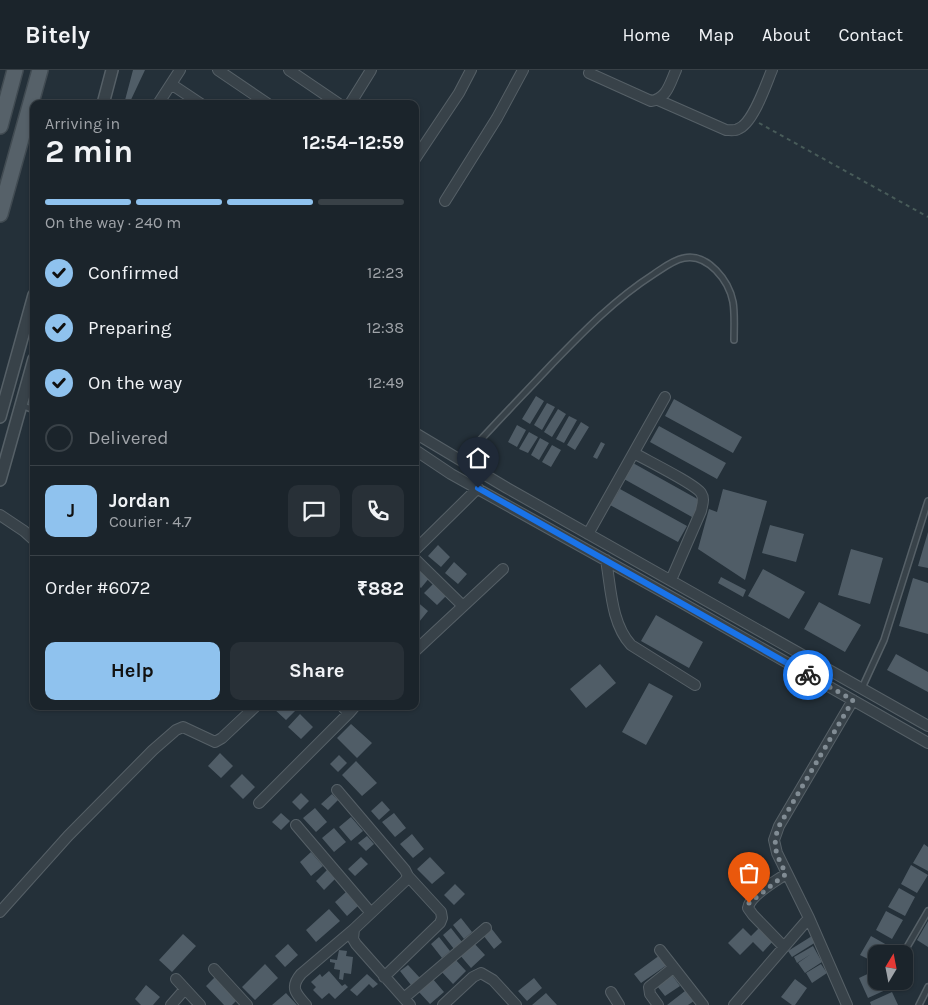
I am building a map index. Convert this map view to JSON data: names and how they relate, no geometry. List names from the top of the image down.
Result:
{
  "north": "top",
  "page": {
    "header": "Bitely",
    "nav": [
      "Home",
      "Map",
      "About",
      "Contact"
    ],
    "heading": ["2 min", "Arriving in", "12:54–12:59"],
    "panel": [
      "Jordan",
      "Courier · 4.7",
      "Order #6072",
      "₹882"
    ],
    "bar": "On the way · 240 m",
    "list": [
      ["Confirmed", "12:23"],
      ["Preparing", "12:38"],
      ["On the way", "12:49"],
      "Delivered"
    ],
    "round": "J",
    "buttons": ["Help", "Share"]
  }
}
